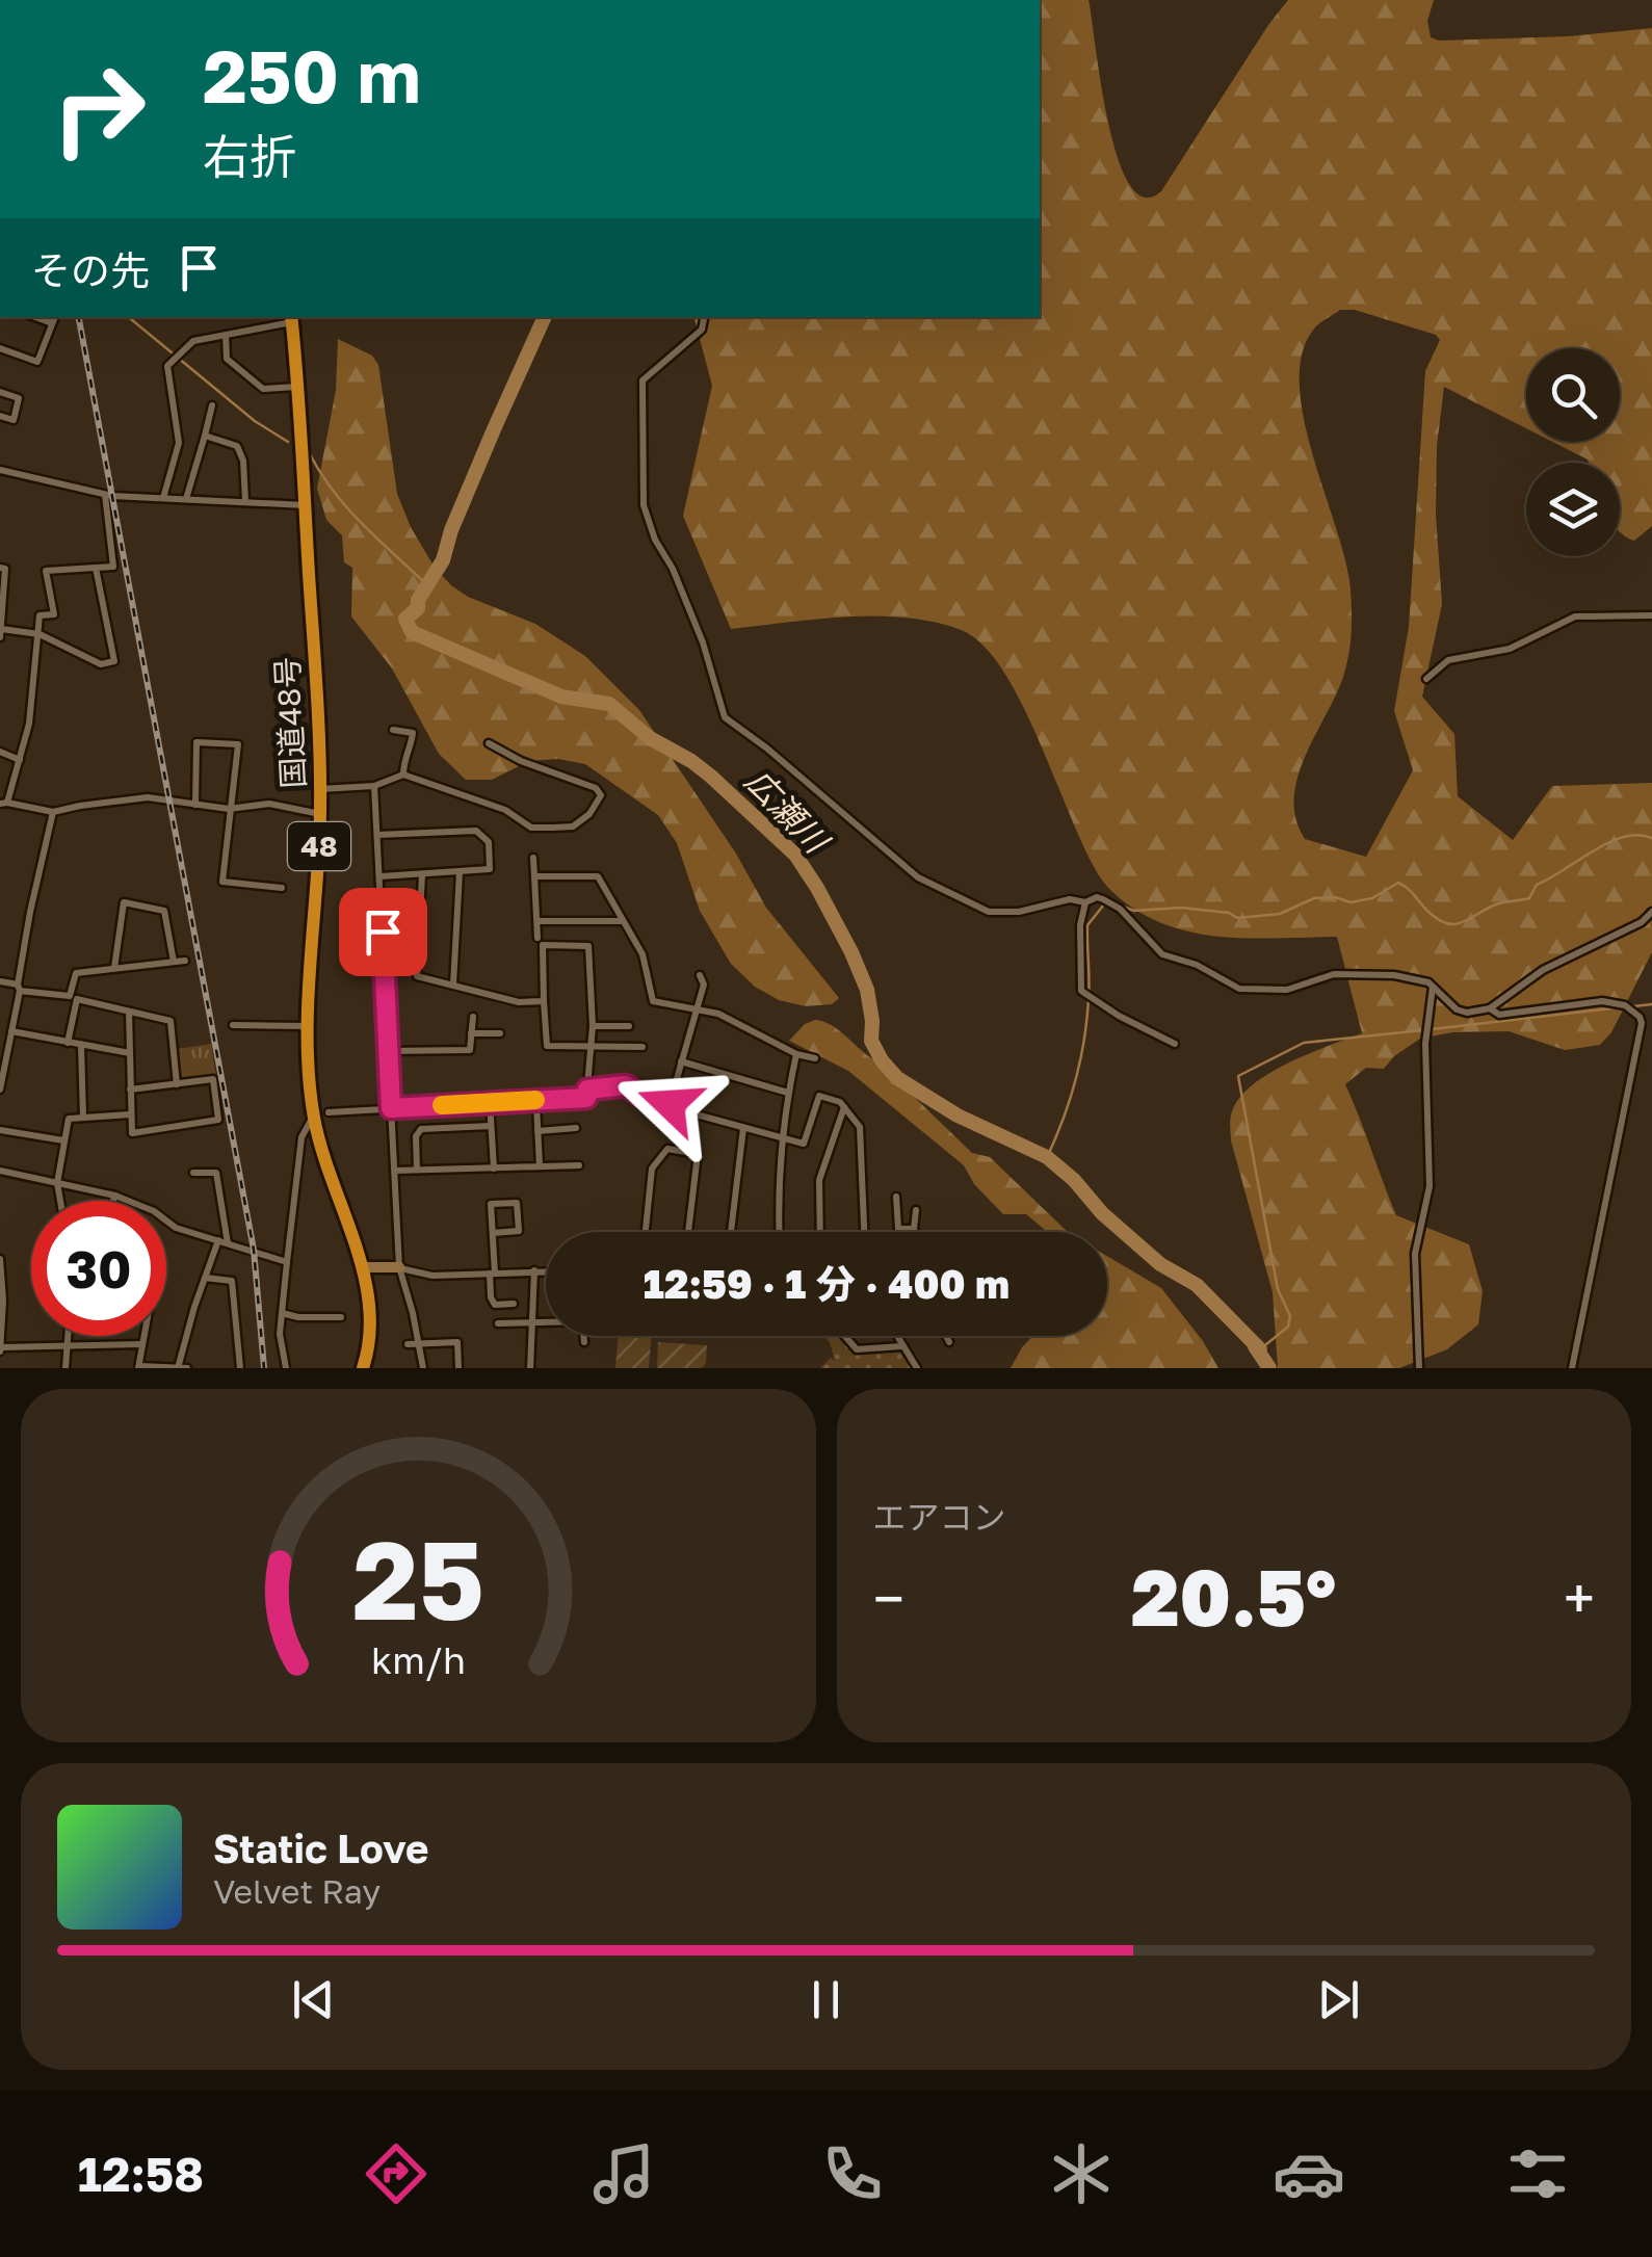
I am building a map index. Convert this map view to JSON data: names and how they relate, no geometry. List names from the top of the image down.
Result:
{
  "streets": {
    "highway": ["国道48号", "48"]
  },
  "water": ["広瀬川"],
  "page": {
    "turn": ["250 m", "右折"],
    "then": "その先",
    "limit": "30",
    "trip": "12:59 · 1 分 · 400 m",
    "tile": "エアコン",
    "heat": ["−", "20.5°", "+"],
    "song": ["Static Love", "Velvet Ray"],
    "tabs": "12:58",
    "gauge": ["25", "km/h"]
  }
}
